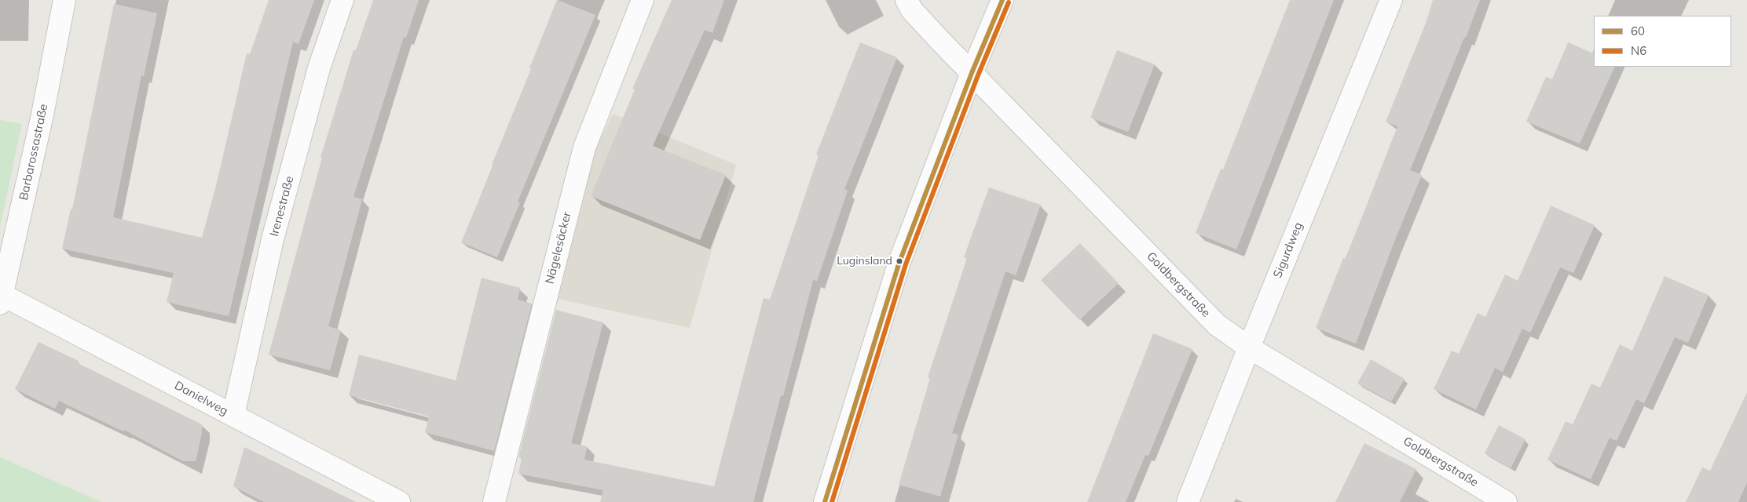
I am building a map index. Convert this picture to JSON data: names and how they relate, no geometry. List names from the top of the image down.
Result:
{
  "streets": {
    "street": [
      "Barbarossastraße",
      "Irenestraße",
      "Nägelesäcker",
      "Sigurdweg",
      "Goldbergstraße",
      "Danielweg"
    ]
  },
  "crossings": [
    ["Barbarossastraße", "Danielweg"],
    ["Irenestraße", "Danielweg"],
    ["Sigurdweg", "Goldbergstraße"]
  ],
  "places": ["Luginsland"],
  "lines": ["transit line 60", "transit line N6"],
  "legend": ["60", "N6"]
}
